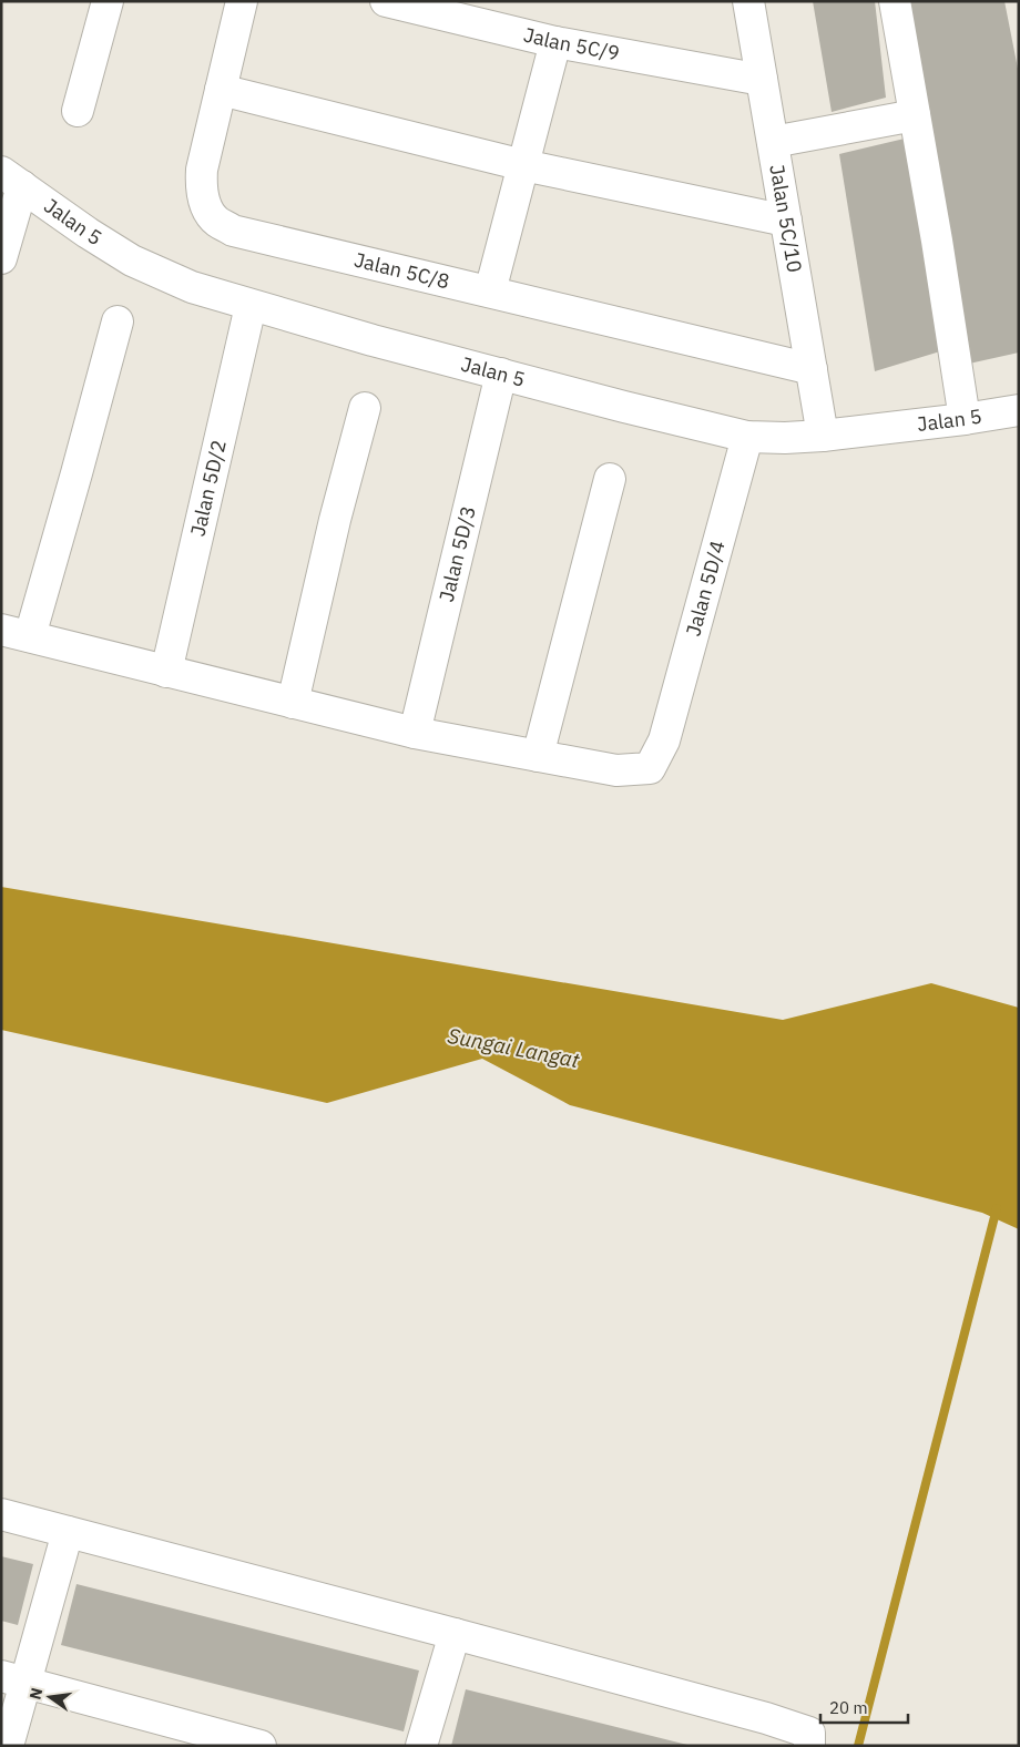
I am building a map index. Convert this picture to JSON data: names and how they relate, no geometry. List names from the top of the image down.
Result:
{
  "streets": {
    "street": [
      "Jalan 5C/9",
      "Jalan 5C/10",
      "Jalan 5",
      "Jalan 5C/8",
      "Jalan 5D/2",
      "Jalan 5D/3",
      "Jalan 5D/4"
    ]
  },
  "crossings": [
    ["Jalan 5C/9", "Jalan 5C/10"],
    ["Jalan 5C/10", "Jalan 5"],
    ["Jalan 5C/10", "Jalan 5C/8"],
    ["Jalan 5", "Jalan 5D/2"],
    ["Jalan 5", "Jalan 5D/3"],
    ["Jalan 5", "Jalan 5D/4"]
  ],
  "water": ["Sungai Langat"],
  "scale_bar": "20 m",
  "north": "left"
}
